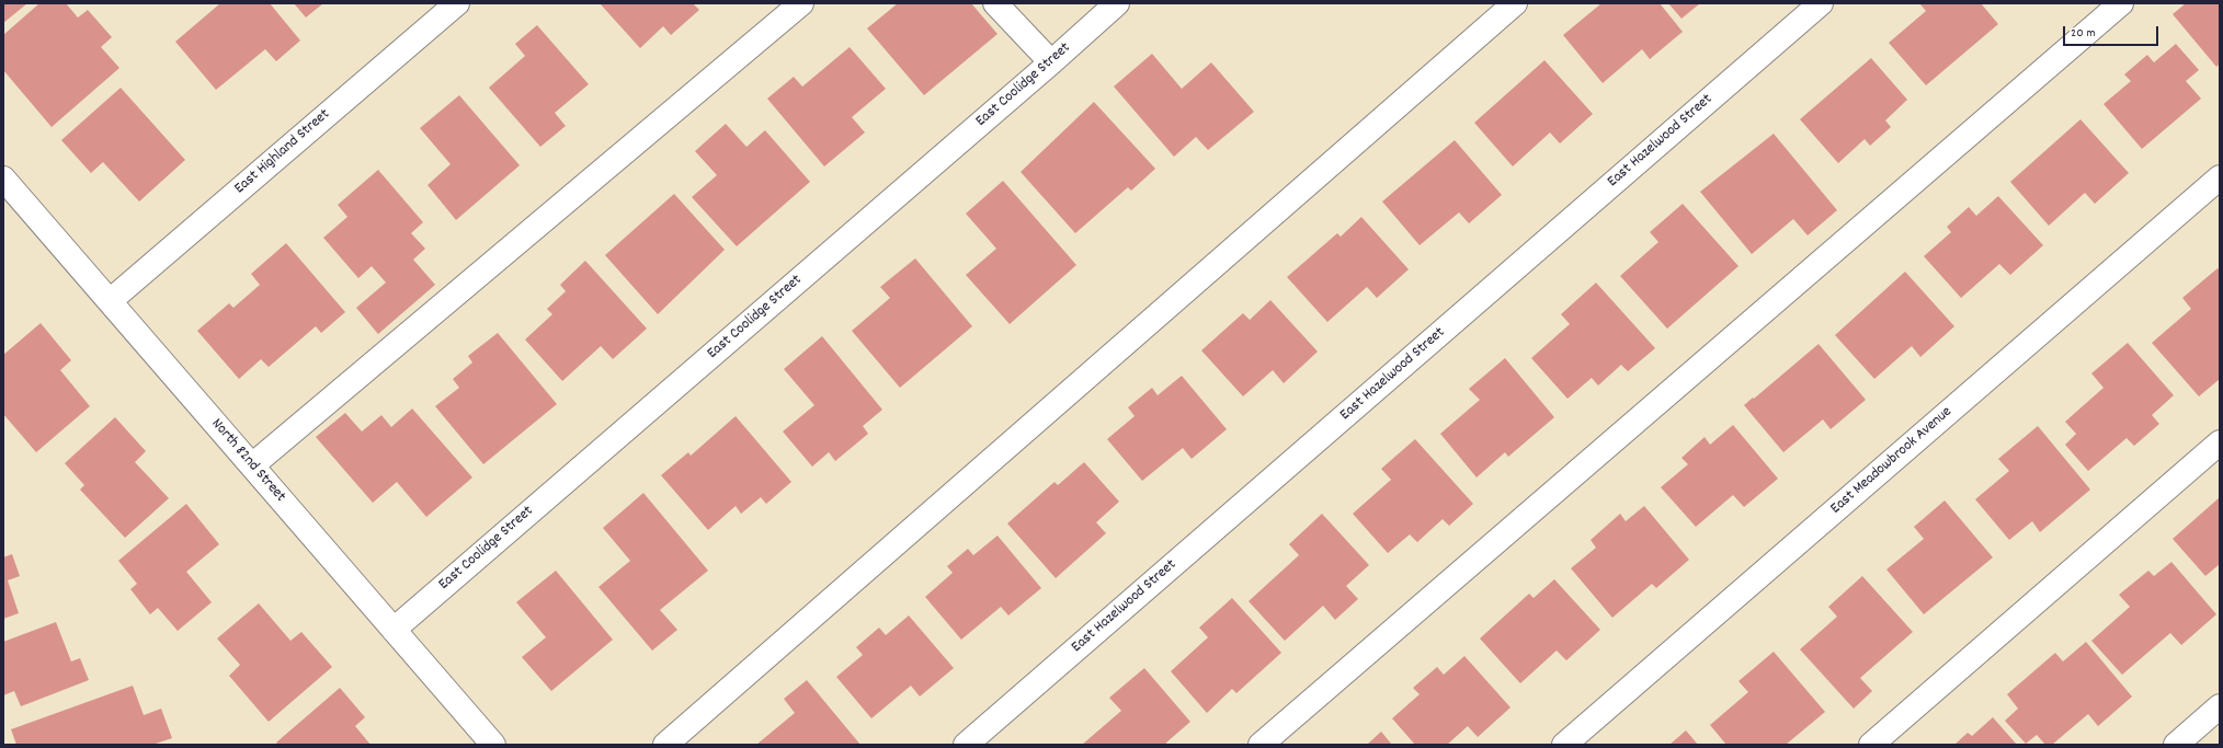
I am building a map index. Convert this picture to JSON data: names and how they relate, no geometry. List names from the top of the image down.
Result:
{
  "streets": {
    "street": [
      "East Coolidge Street",
      "East Hazelwood Street",
      "East Highland Street",
      "North 82nd Street",
      "East Meadowbrook Avenue"
    ]
  },
  "crossings": [
    ["East Coolidge Street", "North 82nd Street"],
    ["East Highland Street", "North 82nd Street"]
  ],
  "scale_bar": "20 m"
}
